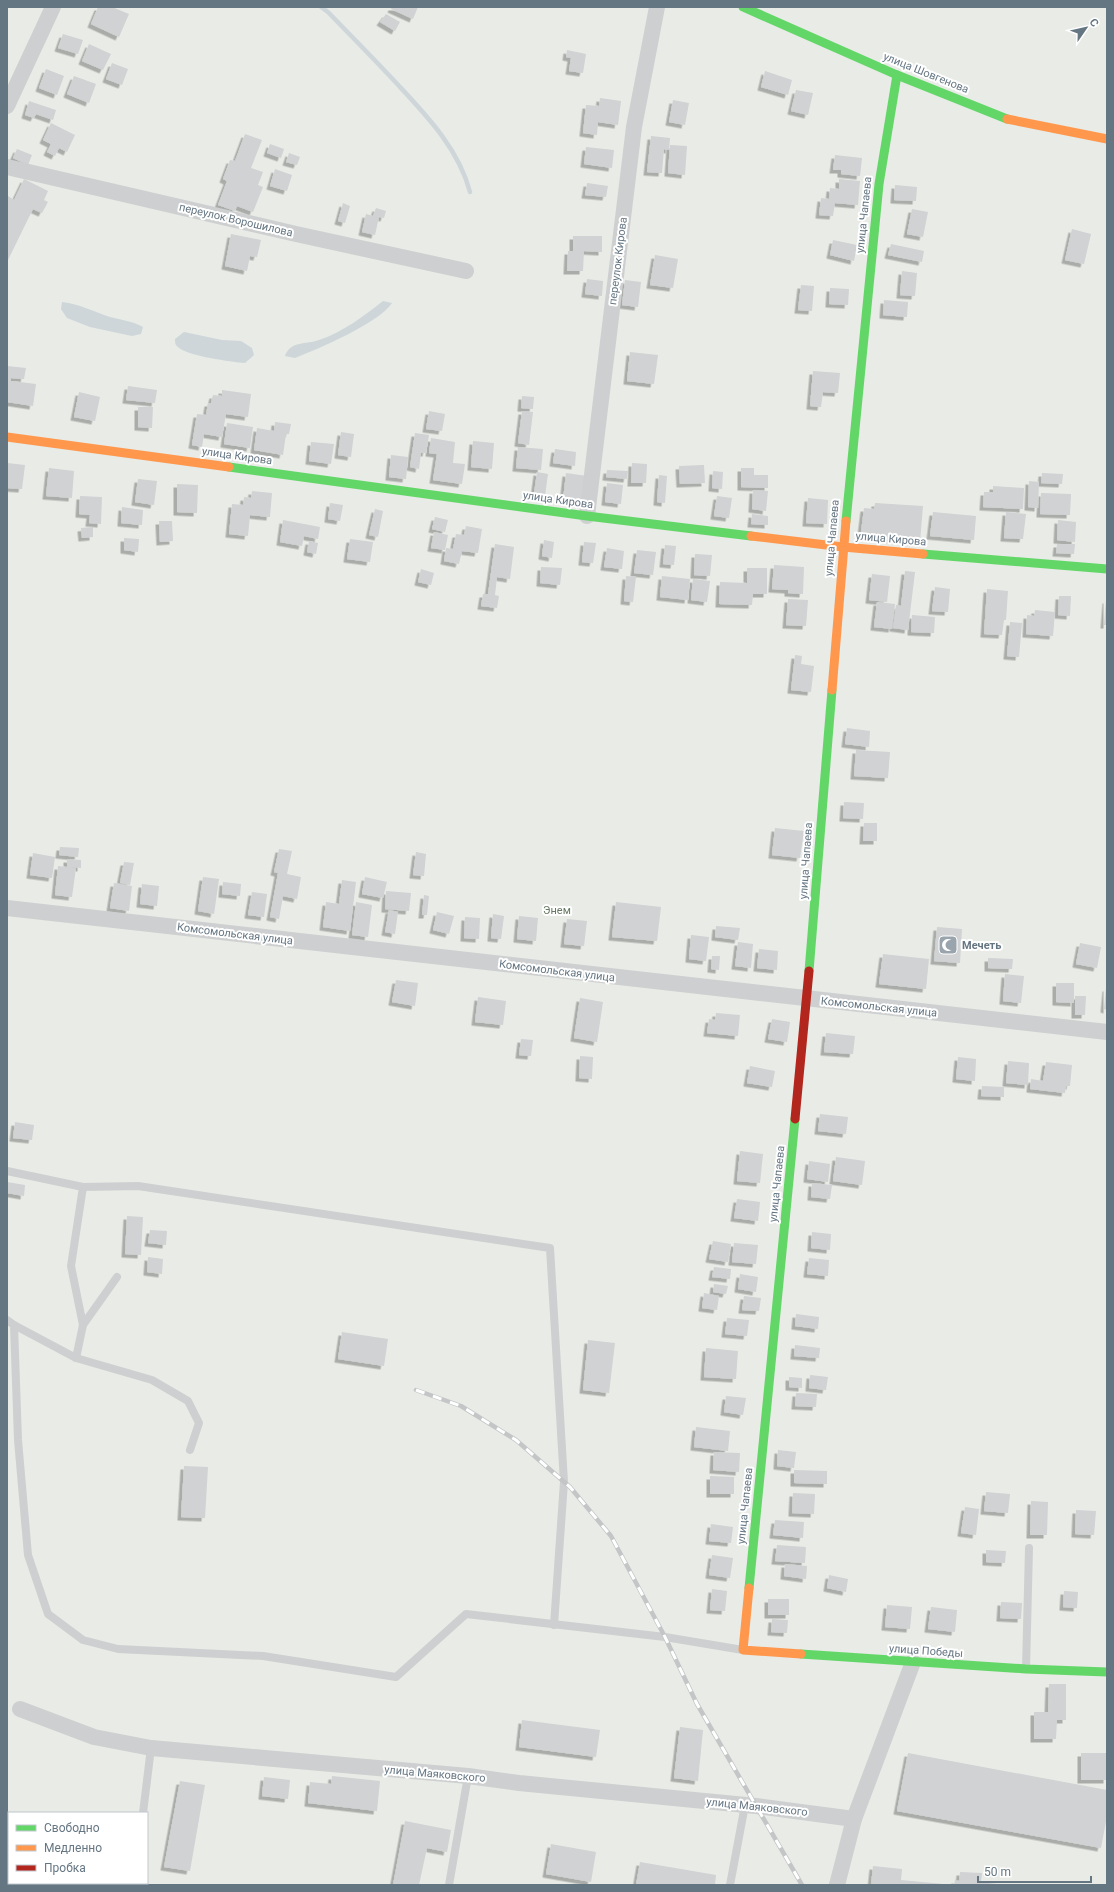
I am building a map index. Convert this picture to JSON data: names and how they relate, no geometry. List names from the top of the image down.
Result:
{
  "streets": {
    "street": [
      "улица Шовгенова",
      "улица Чапаева",
      "переулок Ворошилова",
      "переулок Кирова",
      "улица Кирова",
      "Комсомольская улица",
      "улица Победы",
      "улица Маяковского"
    ]
  },
  "crossings": [
    ["улица Шовгенова", "улица Чапаева"],
    ["улица Чапаева", "улица Кирова"],
    ["улица Чапаева", "Комсомольская улица"],
    ["улица Чапаева", "улица Победы"],
    ["переулок Кирова", "улица Кирова"]
  ],
  "parks": ["Энем"],
  "places": {
    "mosque": ["Мечеть"]
  },
  "legend": ["Свободно", "Медленно", "Пробка"],
  "scale_bar": "50 m",
  "north": "top right"
}
